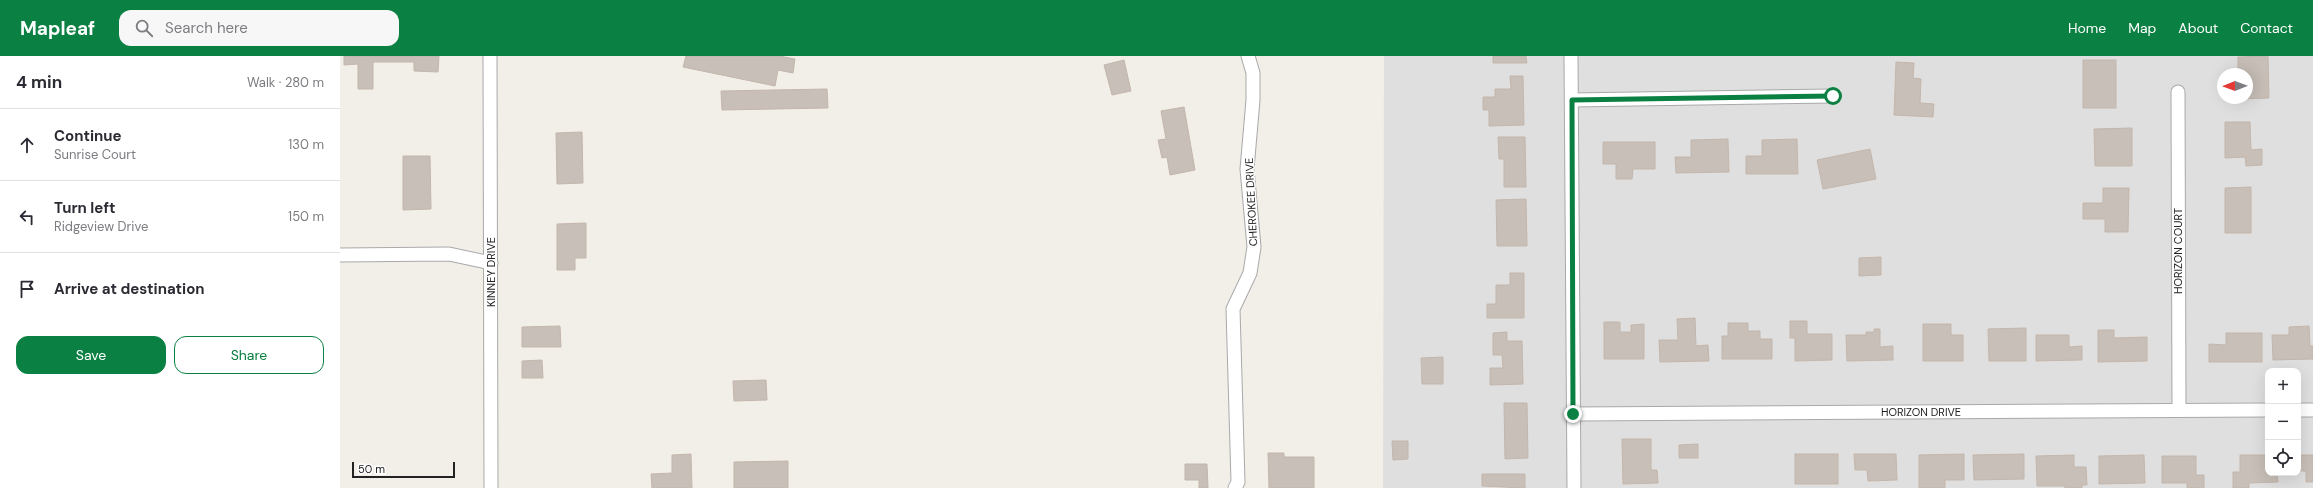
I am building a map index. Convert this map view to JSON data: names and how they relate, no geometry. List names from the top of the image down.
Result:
{
  "streets": {
    "street": [
      "CHEROKEE DRIVE",
      "HORIZON COURT",
      "KINNEY DRIVE",
      "HORIZON DRIVE"
    ]
  },
  "crossings": [
    ["HORIZON COURT", "HORIZON DRIVE"]
  ],
  "scale_bar": "50 m",
  "north": "left",
  "page": {
    "header": "Mapleaf",
    "search": "Search here",
    "nav": [
      "Home",
      "Map",
      "About",
      "Contact"
    ],
    "heading": ["4 min", "Walk · 280 m"],
    "list": [
      ["Continue", "Sunrise Court", "130 m"],
      ["Turn left", "Ridgeview Drive", "150 m"],
      "Arrive at destination"
    ],
    "buttons": ["Save", "Share"],
    "map_buttons": ["+", "−"],
    "scale": "50 m"
  }
}
